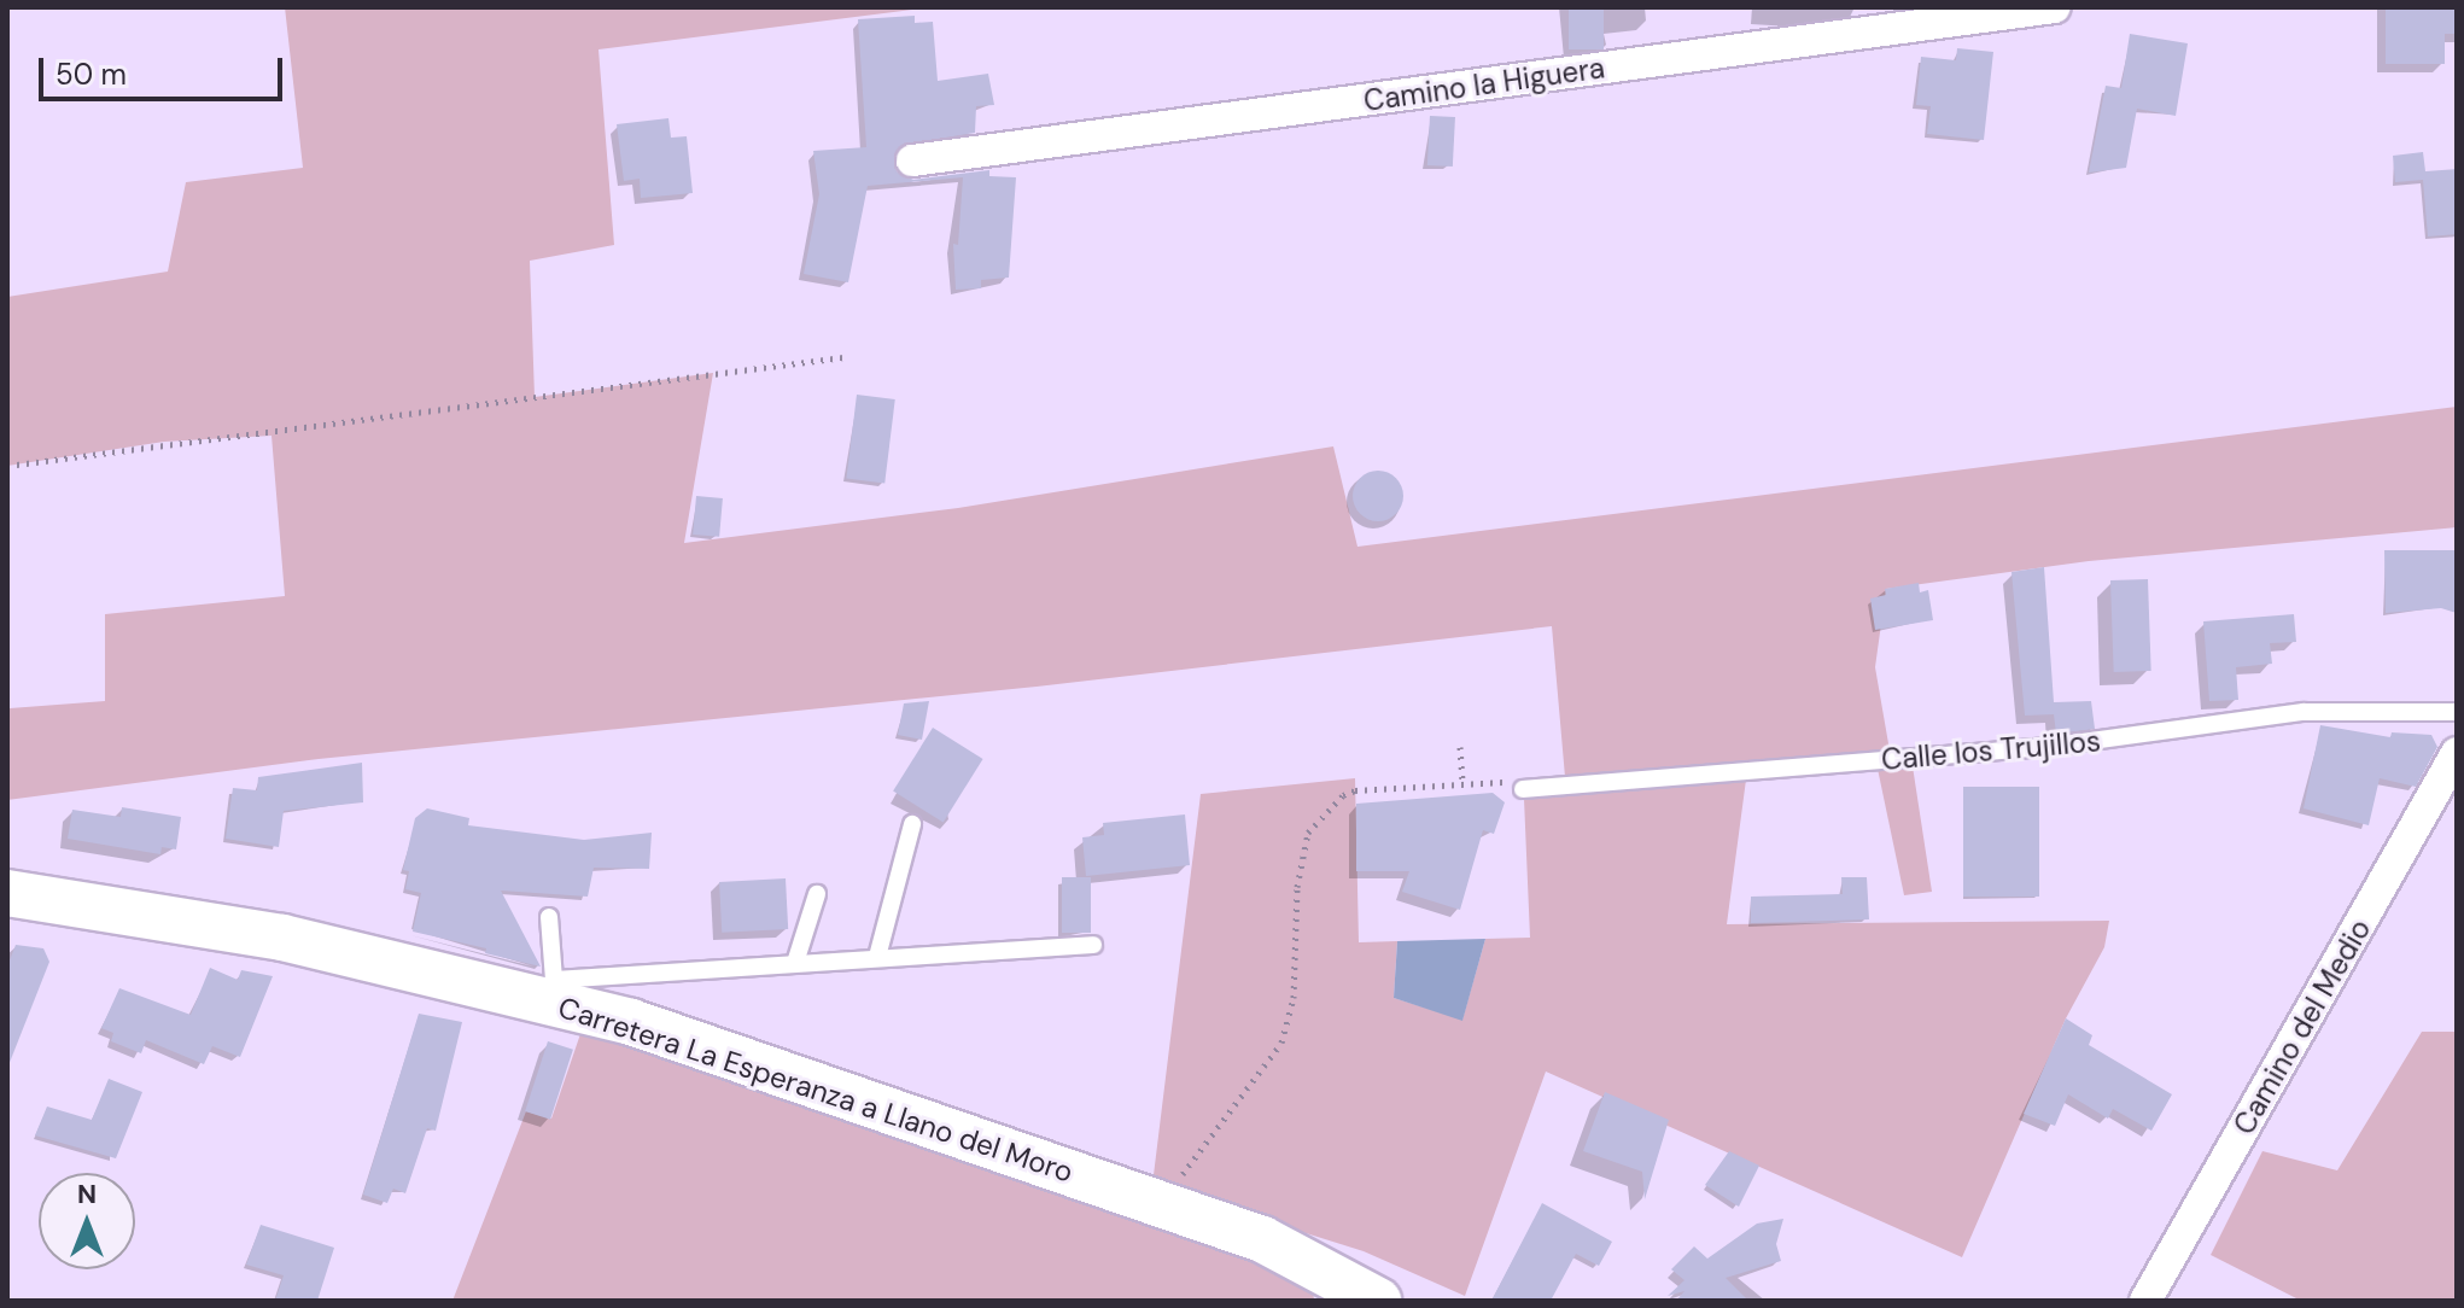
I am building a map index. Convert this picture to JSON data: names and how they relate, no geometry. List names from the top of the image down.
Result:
{
  "streets": {
    "main road": ["Carretera La Esperanza a Llano del Moro"],
    "street": ["Camino la Higuera", "Camino del Medio"],
    "lane": ["Calle los Trujillos"]
  },
  "scale_bar": "50 m",
  "north": "top"
}
